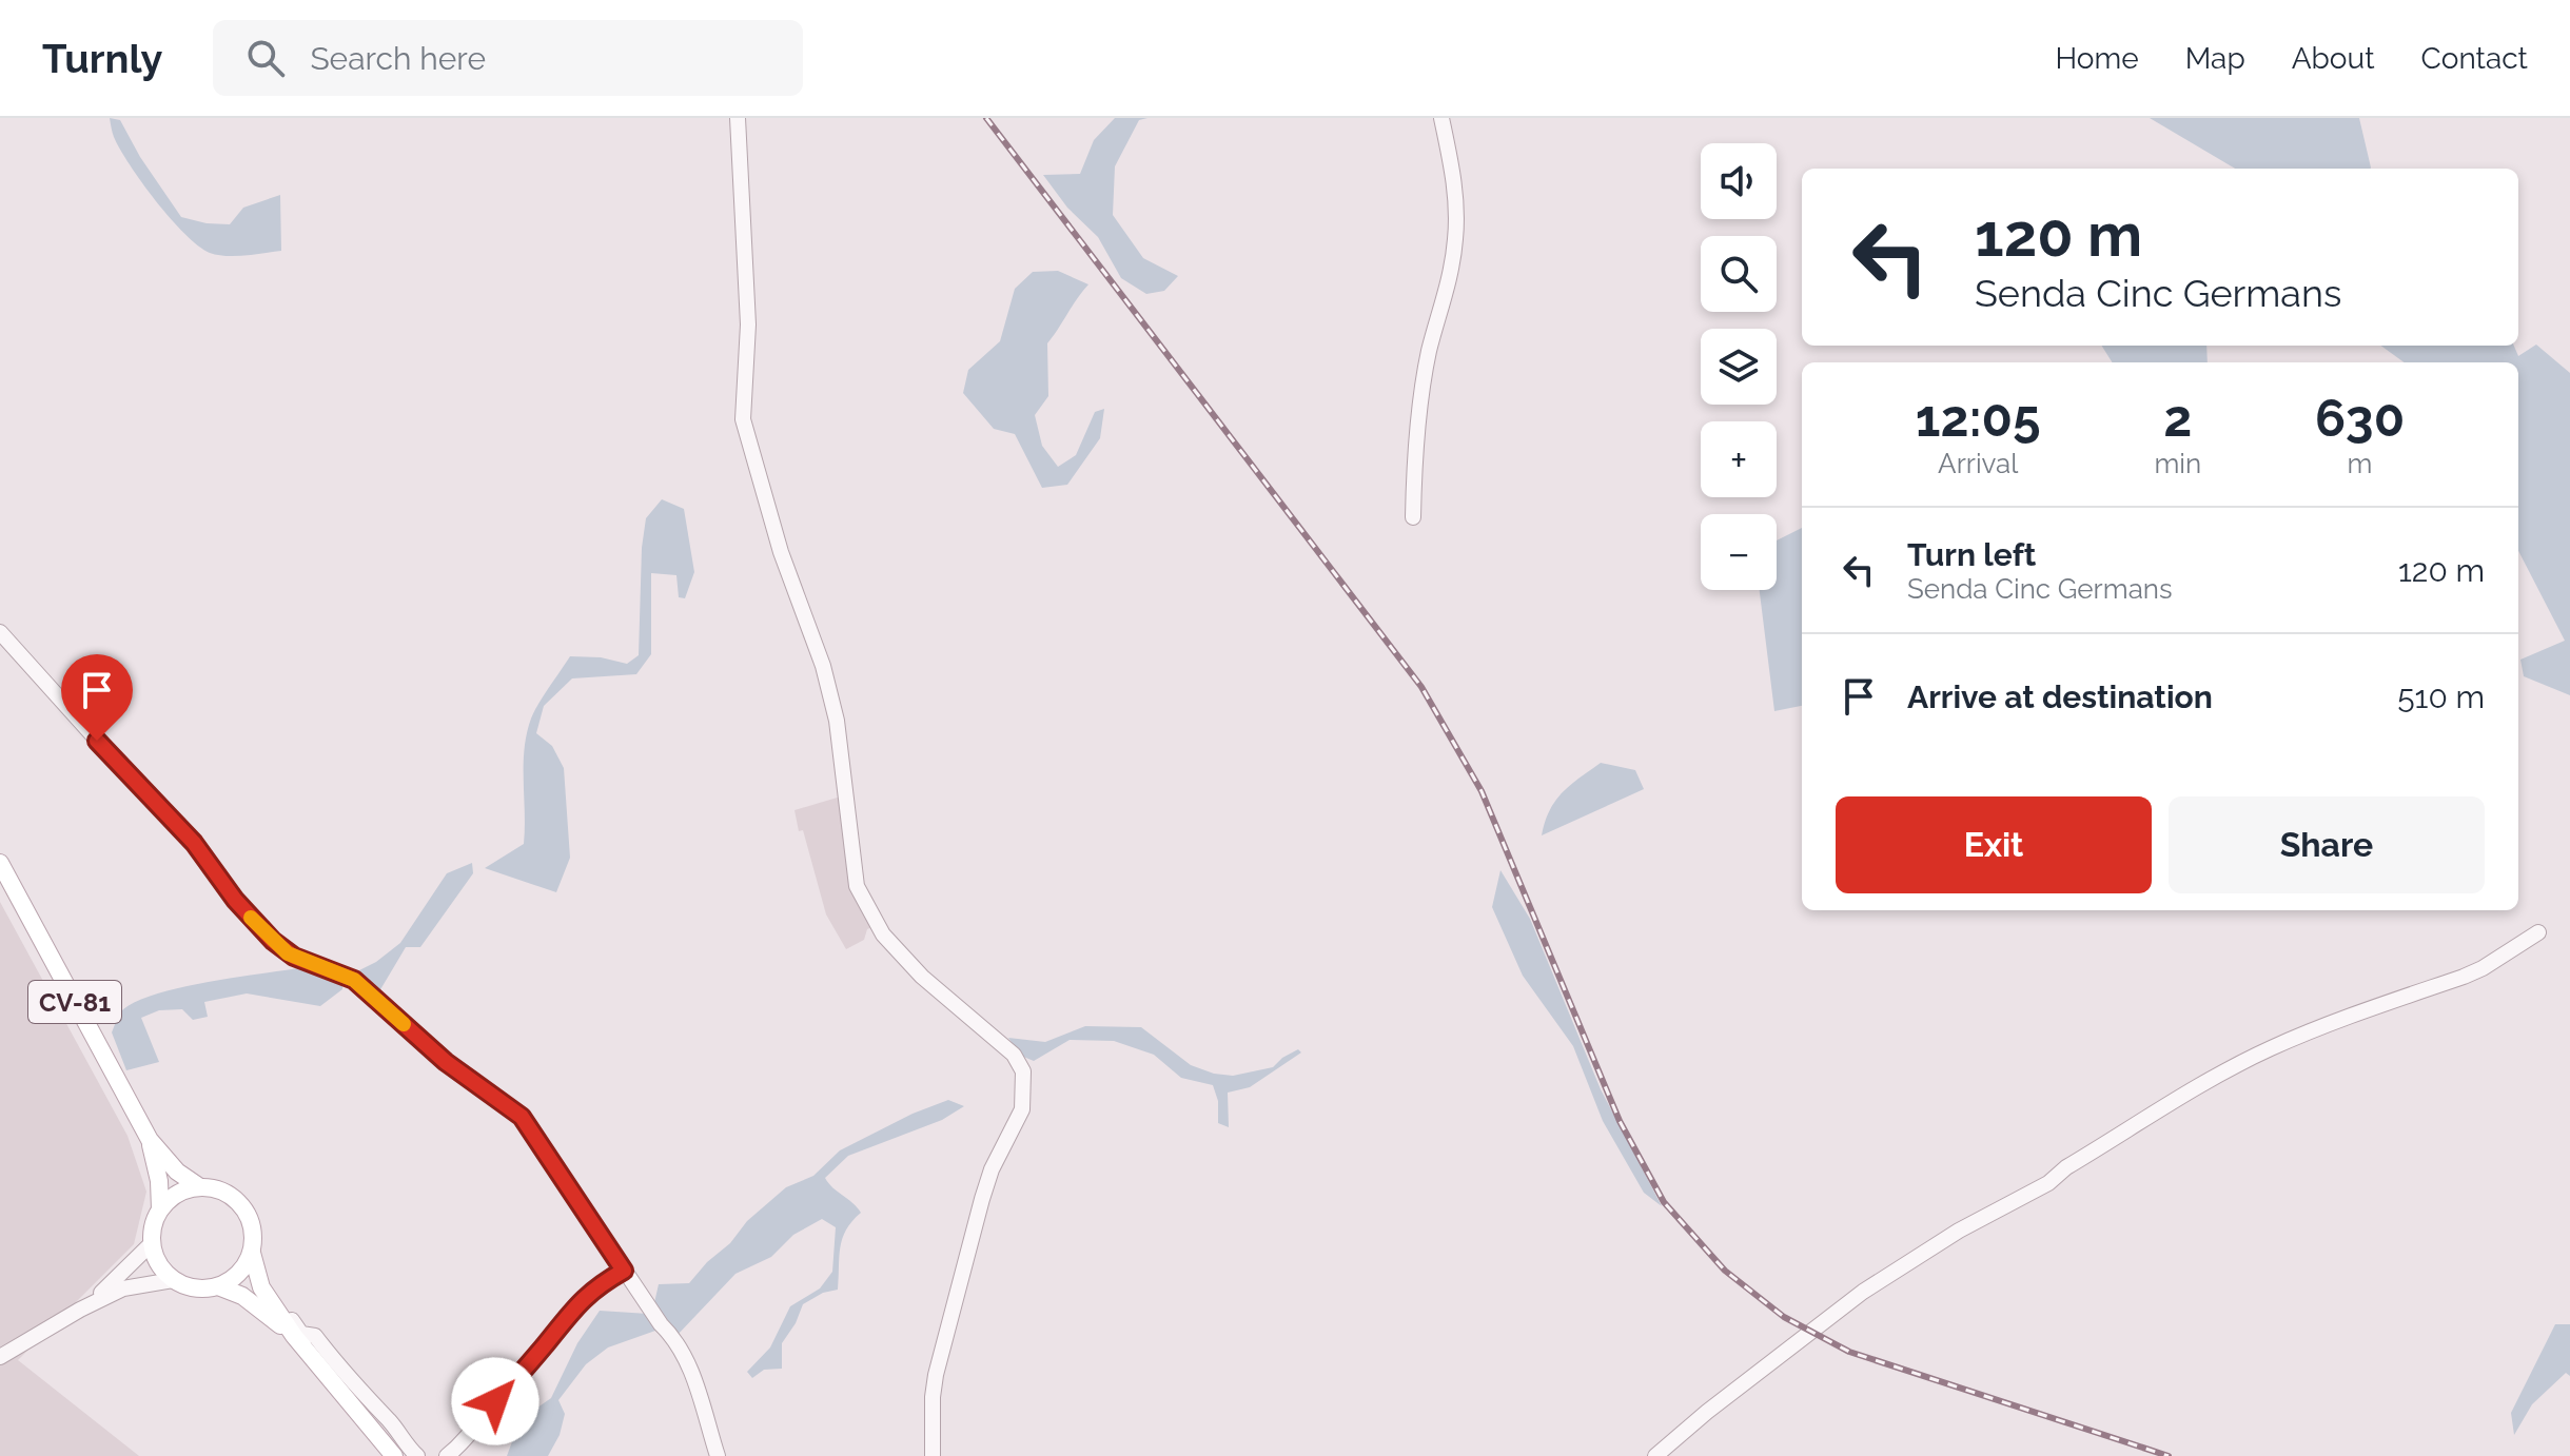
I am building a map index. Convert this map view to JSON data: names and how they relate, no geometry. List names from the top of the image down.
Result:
{
  "streets": {
    "main road": ["CV-81"]
  },
  "page": {
    "header": "Turnly",
    "search": "Search here",
    "nav": [
      "Home",
      "Map",
      "About",
      "Contact"
    ],
    "map_buttons": ["+", "−"],
    "turn": ["120 m", "Senda Cinc Germans"],
    "eta": [
      "12:05",
      "Arrival",
      "2",
      "min",
      "630",
      "m"
    ],
    "list": [
      {
        "name": "Turn left",
        "note": "Senda Cinc Germans",
        "value": "120 m"
      },
      {
        "name": "Arrive at destination",
        "value": "510 m"
      }
    ],
    "buttons": ["Exit", "Share"]
  }
}
